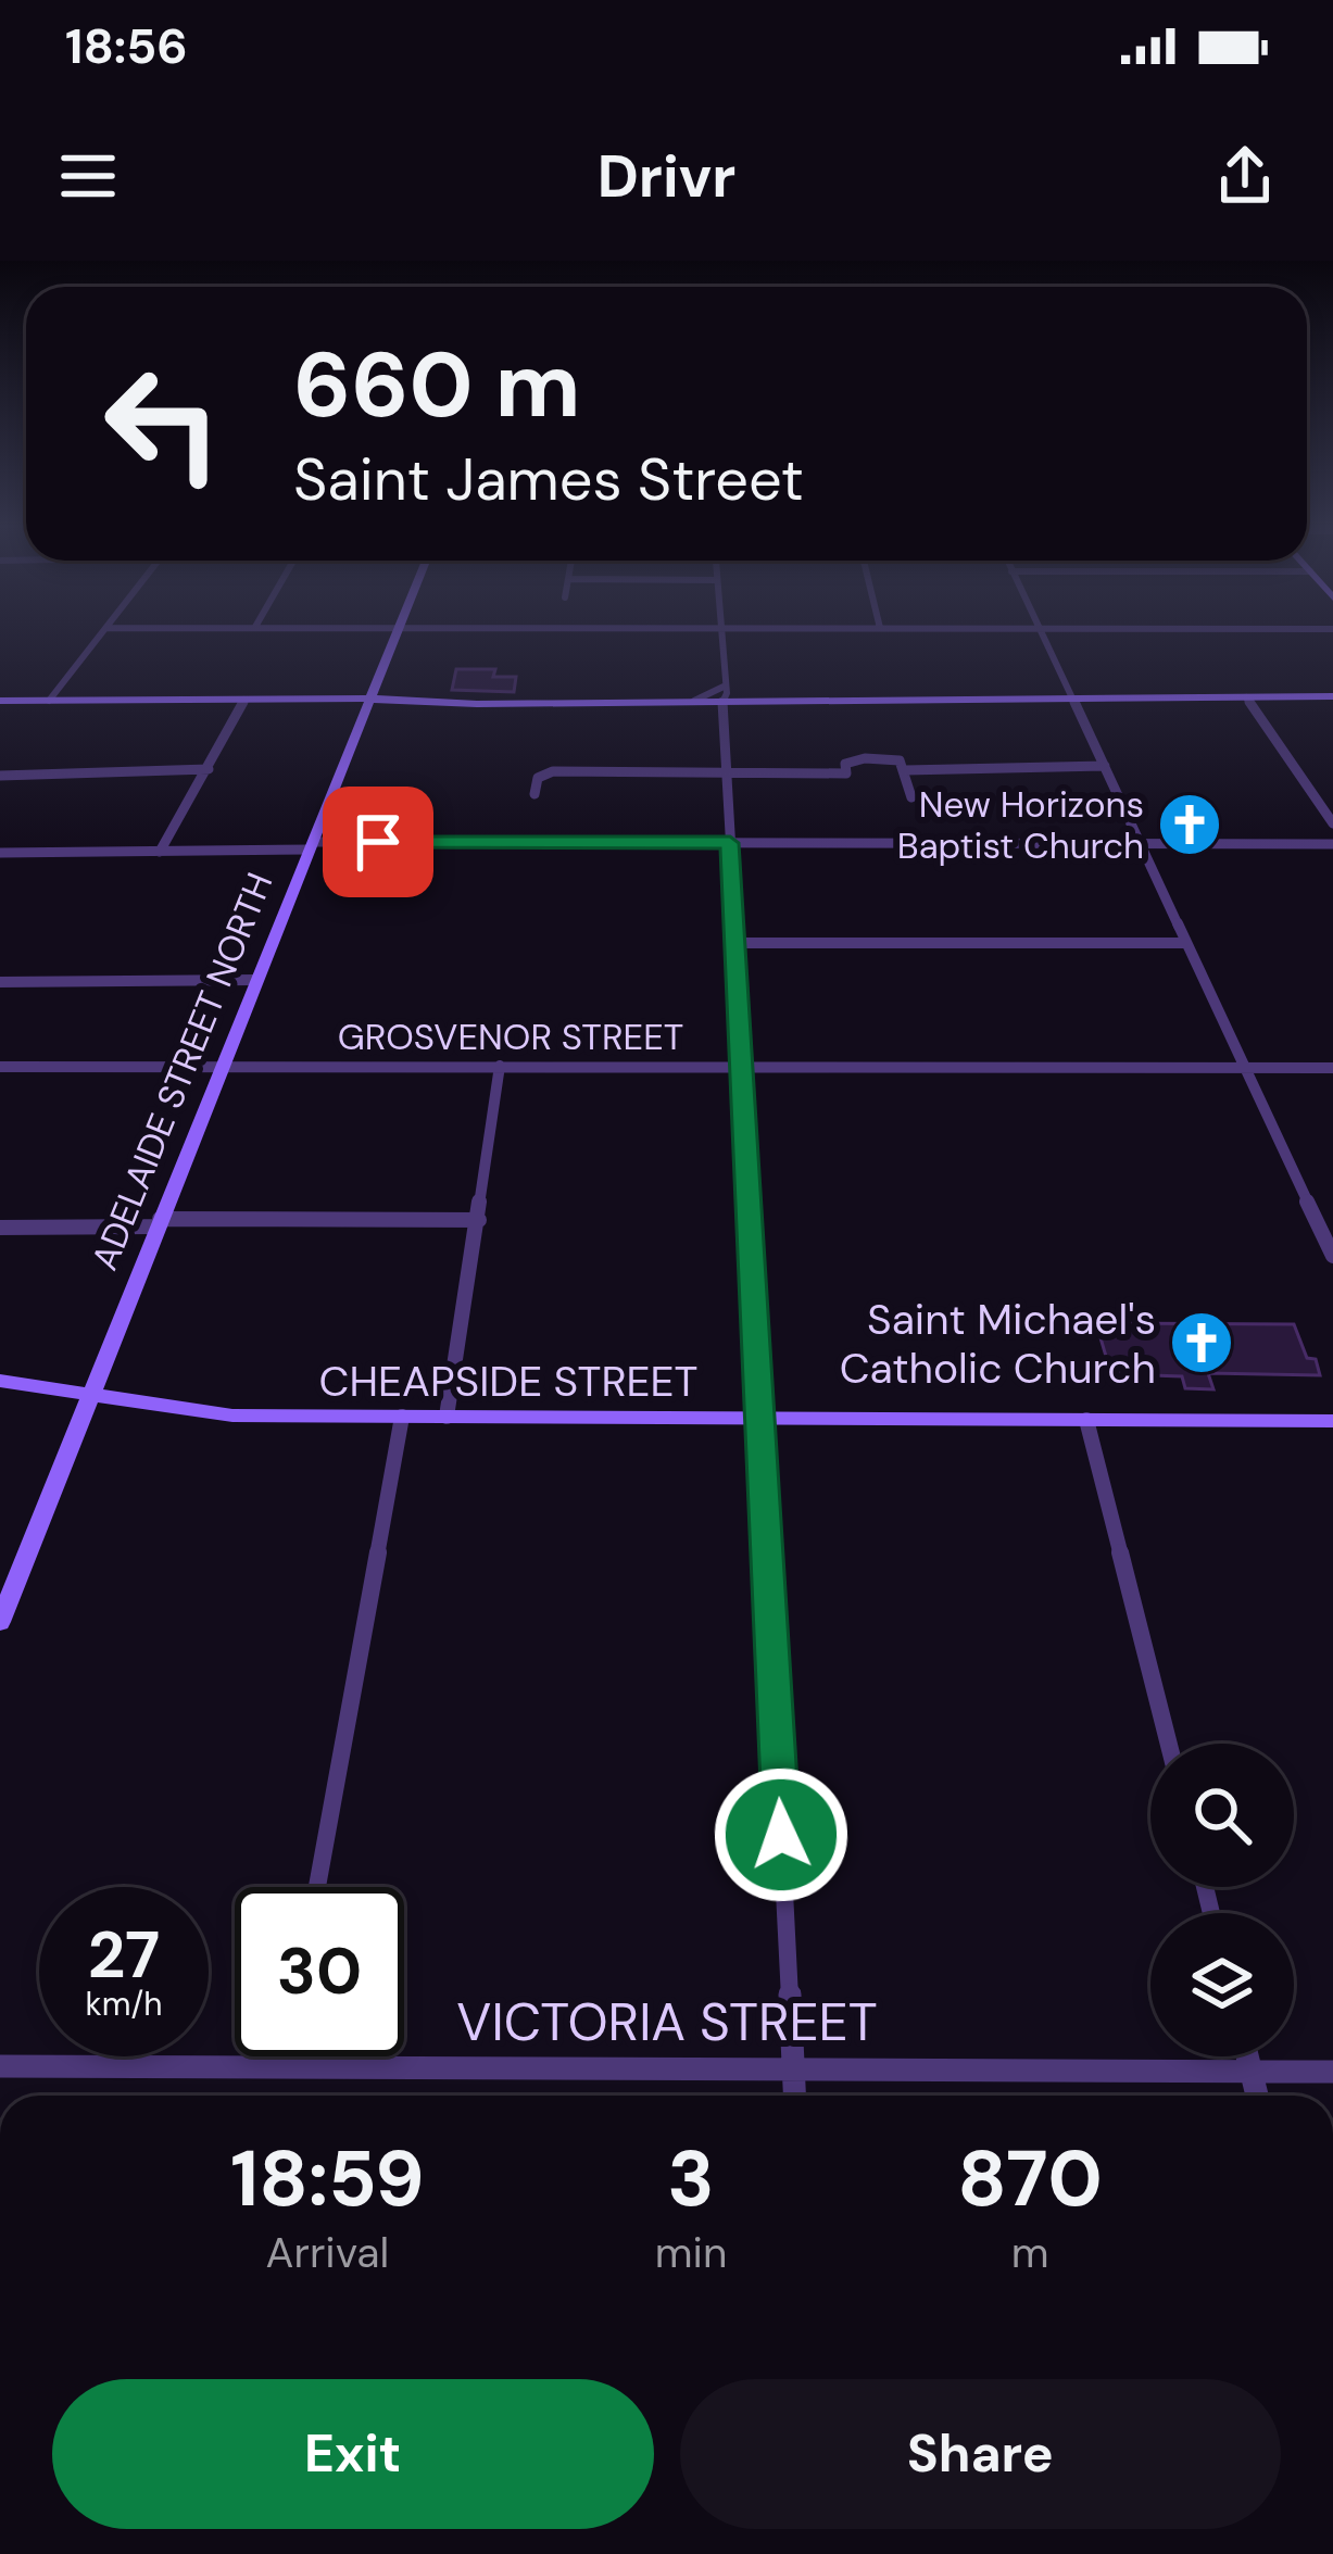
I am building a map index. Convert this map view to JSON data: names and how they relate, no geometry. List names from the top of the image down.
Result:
{
  "streets": {
    "main road": ["ADELAIDE STREET NORTH", "CHEAPSIDE STREET"],
    "street": ["GROSVENOR STREET", "VICTORIA STREET"]
  },
  "crossings": [
    ["GROSVENOR STREET", "ADELAIDE STREET NORTH"],
    ["ADELAIDE STREET NORTH", "CHEAPSIDE STREET"]
  ],
  "places": {
    "church": ["New Horizons Baptist Church", "Saint Michael's Catholic Church"]
  },
  "page": {
    "status": "18:56",
    "header": "Drivr",
    "turn": ["660 m", "Saint James Street"],
    "speed": "27 km/h",
    "limit": "30",
    "eta": [
      "18:59",
      "Arrival",
      "3",
      "min",
      "870",
      "m"
    ],
    "buttons": ["Exit", "Share"]
  }
}
